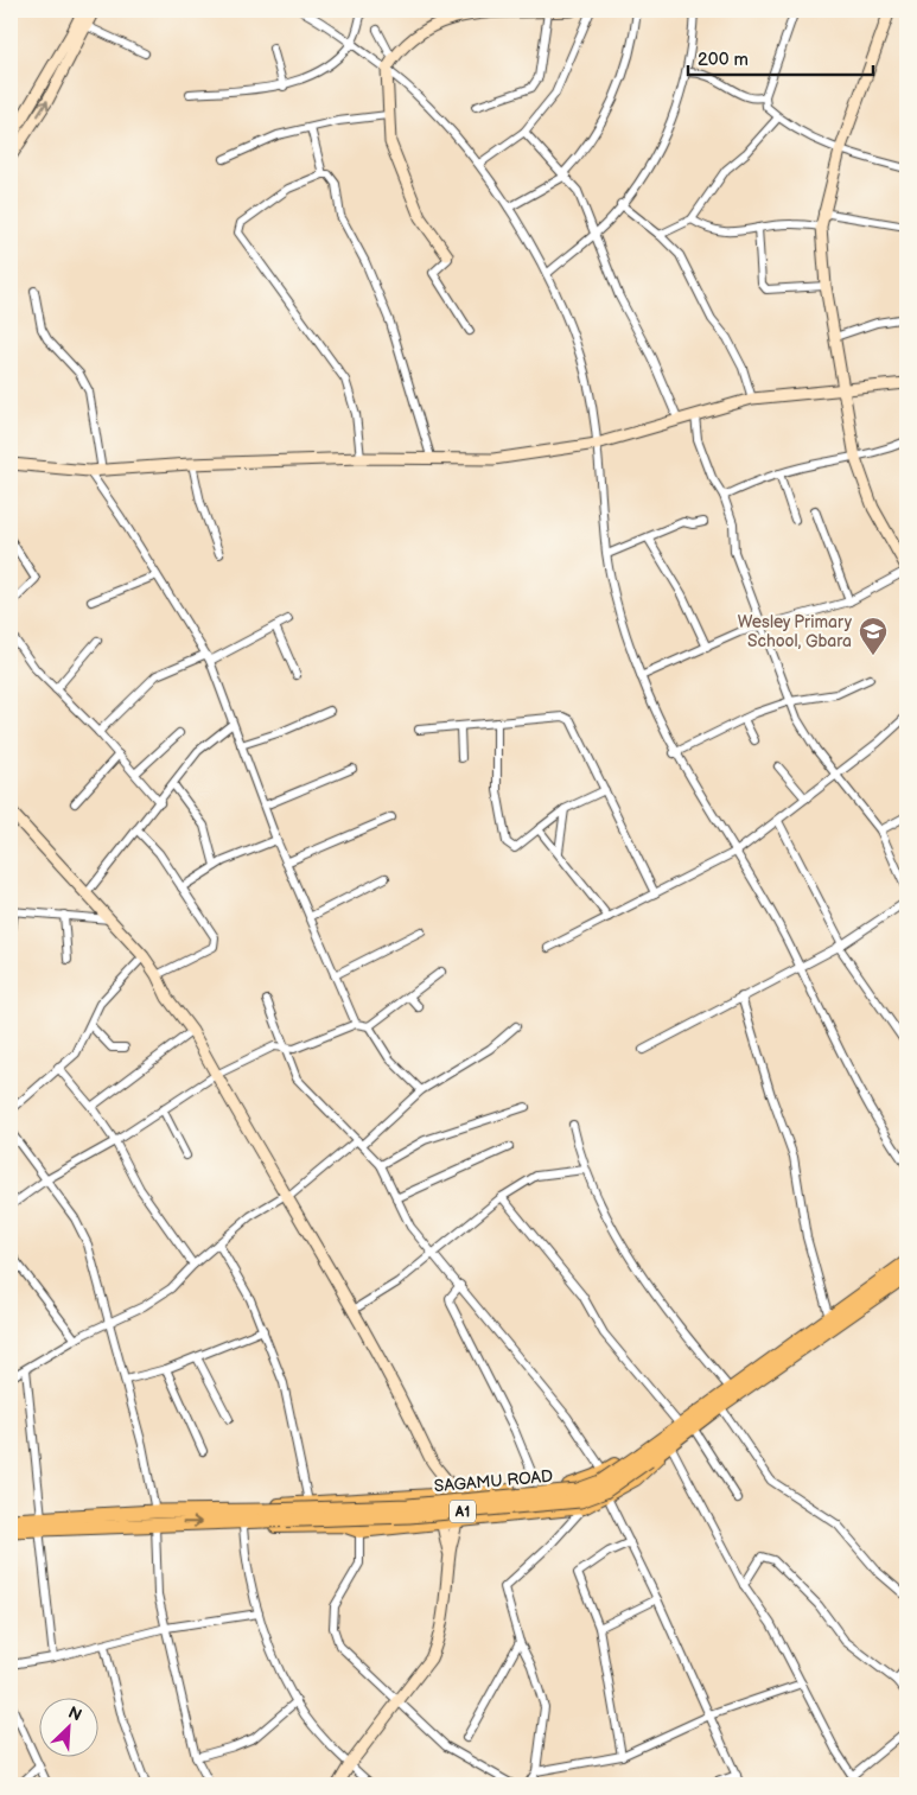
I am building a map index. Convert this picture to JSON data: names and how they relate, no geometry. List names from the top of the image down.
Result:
{
  "streets": {
    "highway": ["SAGAMU ROAD", "A1"]
  },
  "places": {
    "school or university": ["Wesley Primary School, Gbara"]
  },
  "scale_bar": "200 m",
  "north": "top right"
}
